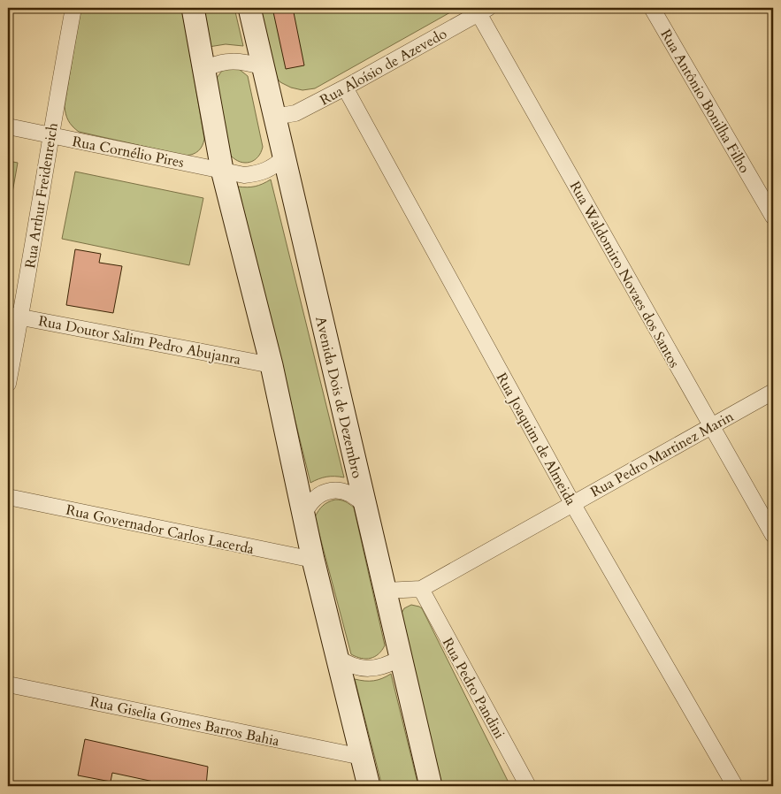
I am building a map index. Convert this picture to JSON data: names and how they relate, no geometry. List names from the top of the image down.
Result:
{
  "streets": {
    "street": [
      "Rua Aloísio de Azevedo",
      "Rua Antônio Bonilha Filho",
      "Rua Cornélio Pires",
      "Rua Arthur Freidenreich",
      "Rua Waldomiro Novaes dos Santos",
      "Rua Doutor Salim Pedro Abujanra",
      "Avenida Dois de Dezembro",
      "Rua Joaquim de Almeida",
      "Rua Pedro Martinez Marin",
      "Rua Governador Carlos Lacerda",
      "Rua Pedro Pandini",
      "Rua Giselia Gomes Barros Bahia"
    ]
  },
  "crossings": [
    ["Rua Aloísio de Azevedo", "Rua Waldomiro Novaes dos Santos"],
    ["Rua Aloísio de Azevedo", "Avenida Dois de Dezembro"],
    ["Rua Aloísio de Azevedo", "Rua Joaquim de Almeida"],
    ["Rua Cornélio Pires", "Rua Arthur Freidenreich"],
    ["Rua Cornélio Pires", "Avenida Dois de Dezembro"],
    ["Rua Arthur Freidenreich", "Rua Doutor Salim Pedro Abujanra"],
    ["Rua Waldomiro Novaes dos Santos", "Rua Pedro Martinez Marin"],
    ["Avenida Dois de Dezembro", "Rua Pedro Martinez Marin"],
    ["Rua Joaquim de Almeida", "Rua Pedro Martinez Marin"],
    ["Rua Pedro Martinez Marin", "Rua Pedro Pandini"]
  ]
}
